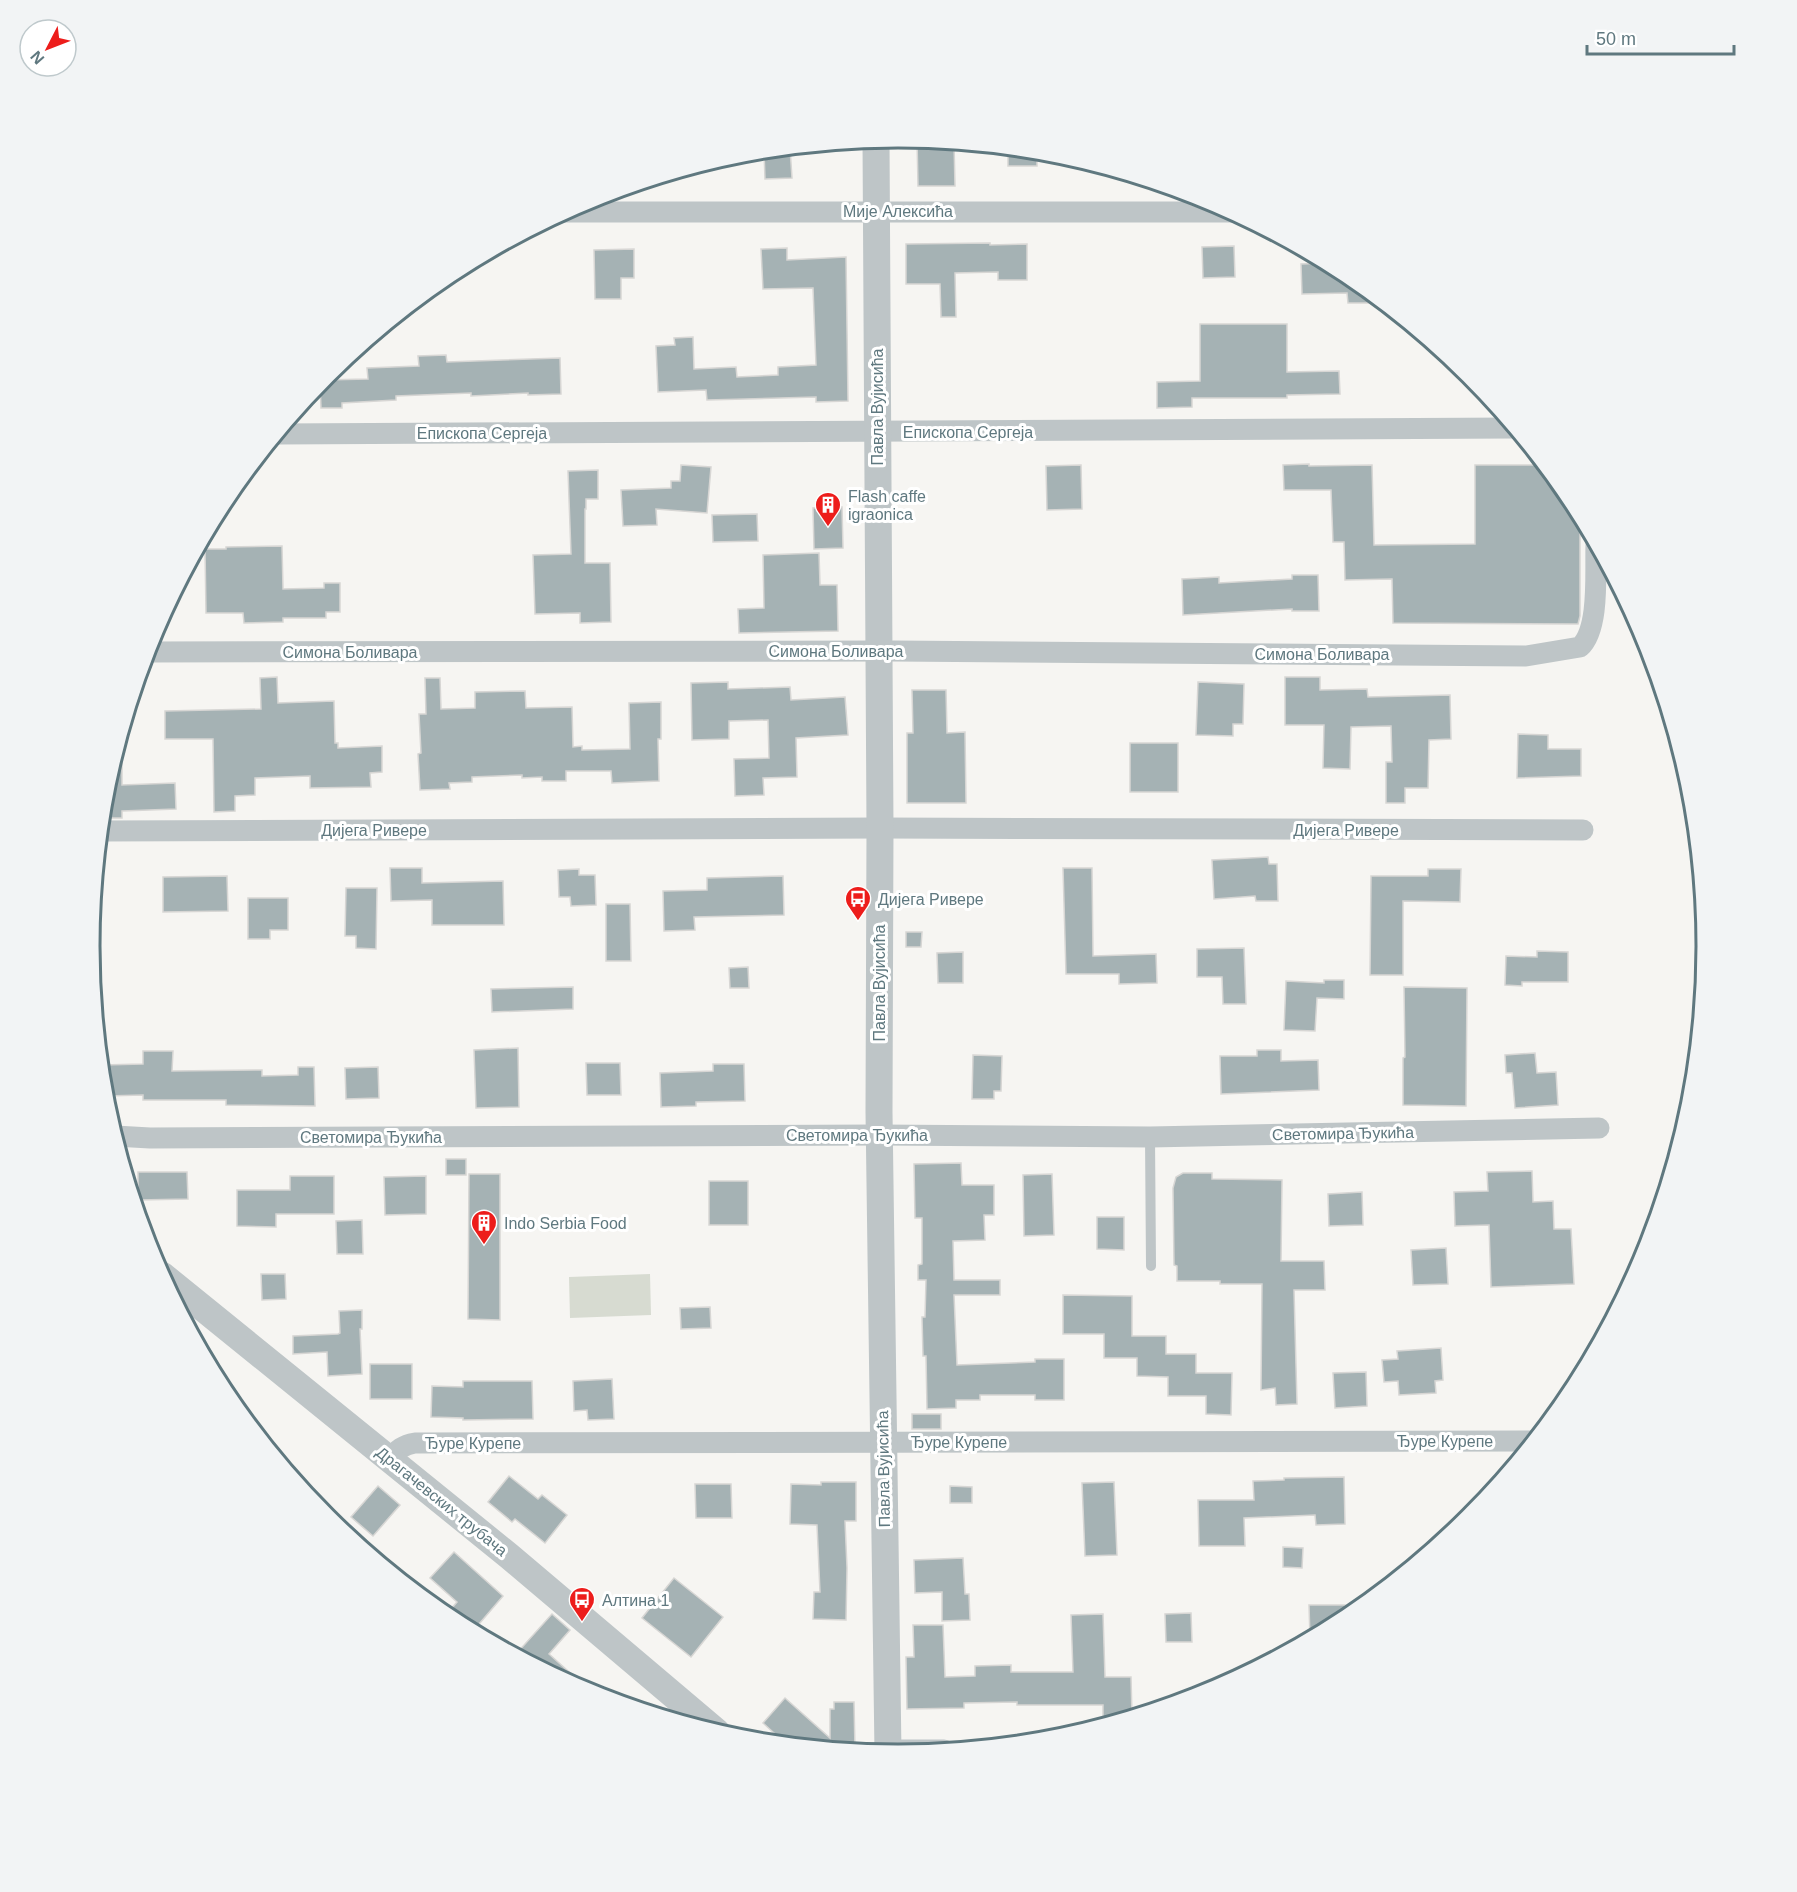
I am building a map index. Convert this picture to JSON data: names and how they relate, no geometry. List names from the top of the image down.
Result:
{
  "streets": {
    "street": [
      "Мије Алексића",
      "Павла Вујисића",
      "Епископа Сергеја",
      "Симона Боливара",
      "Дијега Ривере",
      "Светомира Ђукића",
      "Ђуре Курепе",
      "Драгачевских трубача"
    ]
  },
  "crossings": [
    ["Мије Алексића", "Павла Вујисића"],
    ["Павла Вујисића", "Епископа Сергеја"],
    ["Павла Вујисића", "Симона Боливара"],
    ["Павла Вујисића", "Дијега Ривере"],
    ["Павла Вујисића", "Светомира Ђукића"],
    ["Павла Вујисића", "Ђуре Курепе"],
    ["Ђуре Курепе", "Драгачевских трубача"]
  ],
  "places": {
    "building": ["Flash caffe igraonica", "Indo Serbia Food"],
    "bus stop": ["Дијега Ривере", "Алтина 1"]
  },
  "scale_bar": "50 m",
  "north": "bottom left"
}
